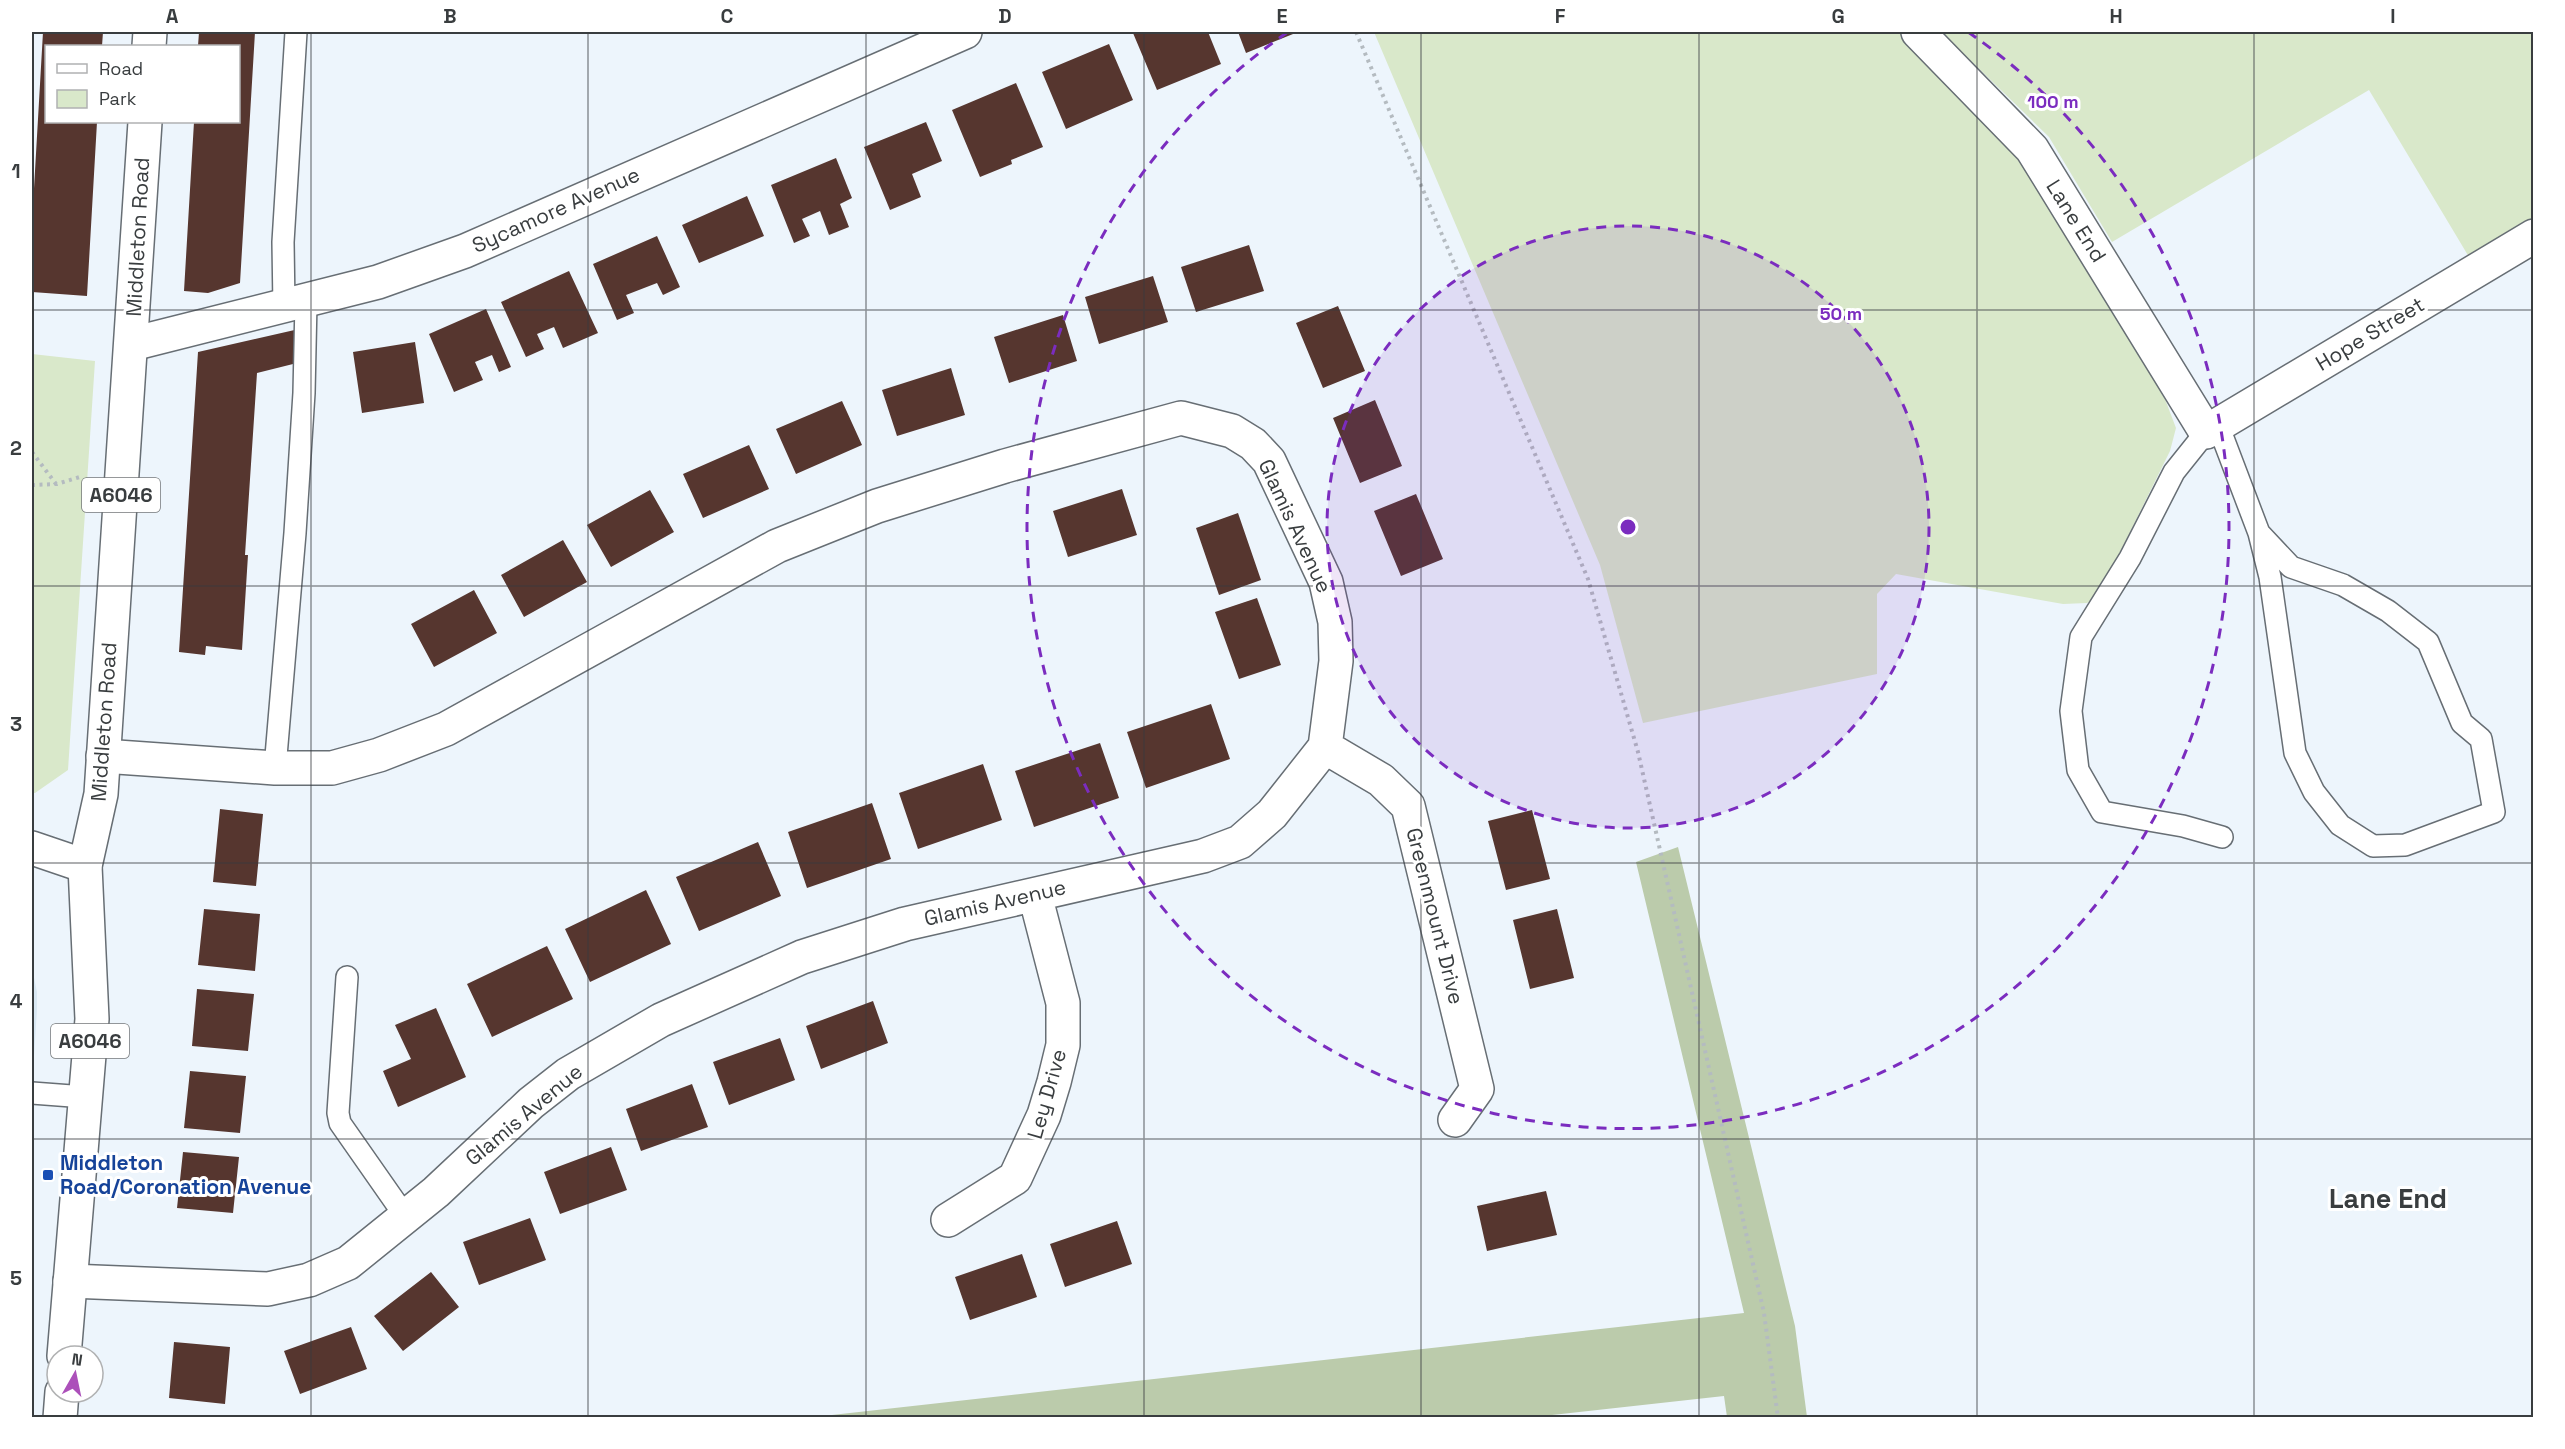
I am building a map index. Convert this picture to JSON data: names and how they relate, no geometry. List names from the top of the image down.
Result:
{
  "streets": {
    "street": [
      "Sycamore Avenue",
      "Lane End",
      "Middleton Road",
      "Hope Street",
      "A6046",
      "Glamis Avenue",
      "Greenmount Drive",
      "Ley Drive"
    ]
  },
  "crossings": [
    ["Sycamore Avenue", "Middleton Road"],
    ["Lane End", "Hope Street"],
    ["Middleton Road", "Glamis Avenue"],
    ["Glamis Avenue", "Greenmount Drive"],
    ["Glamis Avenue", "Ley Drive"]
  ],
  "districts": ["Lane End"],
  "places": {
    "transit": ["Middleton Road/Coronation Avenue"]
  },
  "legend": ["Road", "Park"],
  "north": "top",
  "grid": {
    "columns": [
      "A",
      "B",
      "C",
      "D",
      "E",
      "F",
      "G",
      "H",
      "I"
    ],
    "rows": [
      "1",
      "2",
      "3",
      "4",
      "5"
    ]
  },
  "rings": ["100 m", "50 m"]
}
